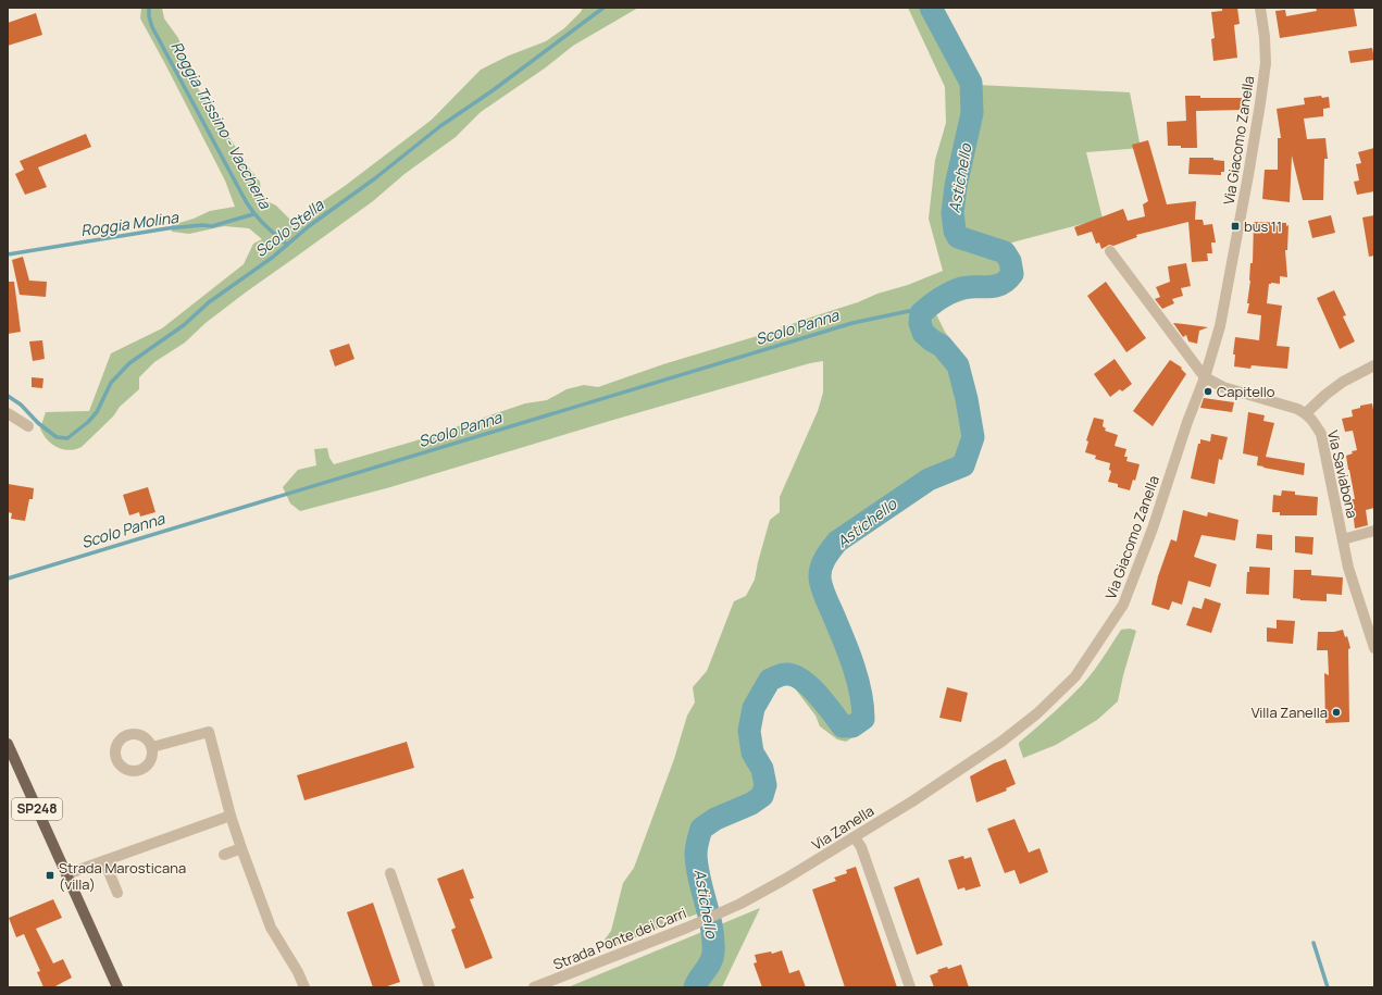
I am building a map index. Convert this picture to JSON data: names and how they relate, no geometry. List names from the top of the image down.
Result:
{
  "streets": {
    "main road": ["SP248"],
    "street": [
      "Via Giacomo Zanella",
      "Via Saviabona",
      "Via Zanella",
      "Strada Ponte dei Carri"
    ]
  },
  "crossings": [
    ["Via Giacomo Zanella", "Via Zanella"],
    ["Via Zanella", "Strada Ponte dei Carri"]
  ],
  "water": [
    "Roggia Trissino - Vaccheria",
    "Astichello",
    "Roggia Molina",
    "Scolo Stella",
    "Scolo Panna"
  ],
  "places": {
    "transit": ["bus 11", "Strada Marosticana (villa)"],
    "other": ["Capitello", "Villa Zanella"]
  }
}
